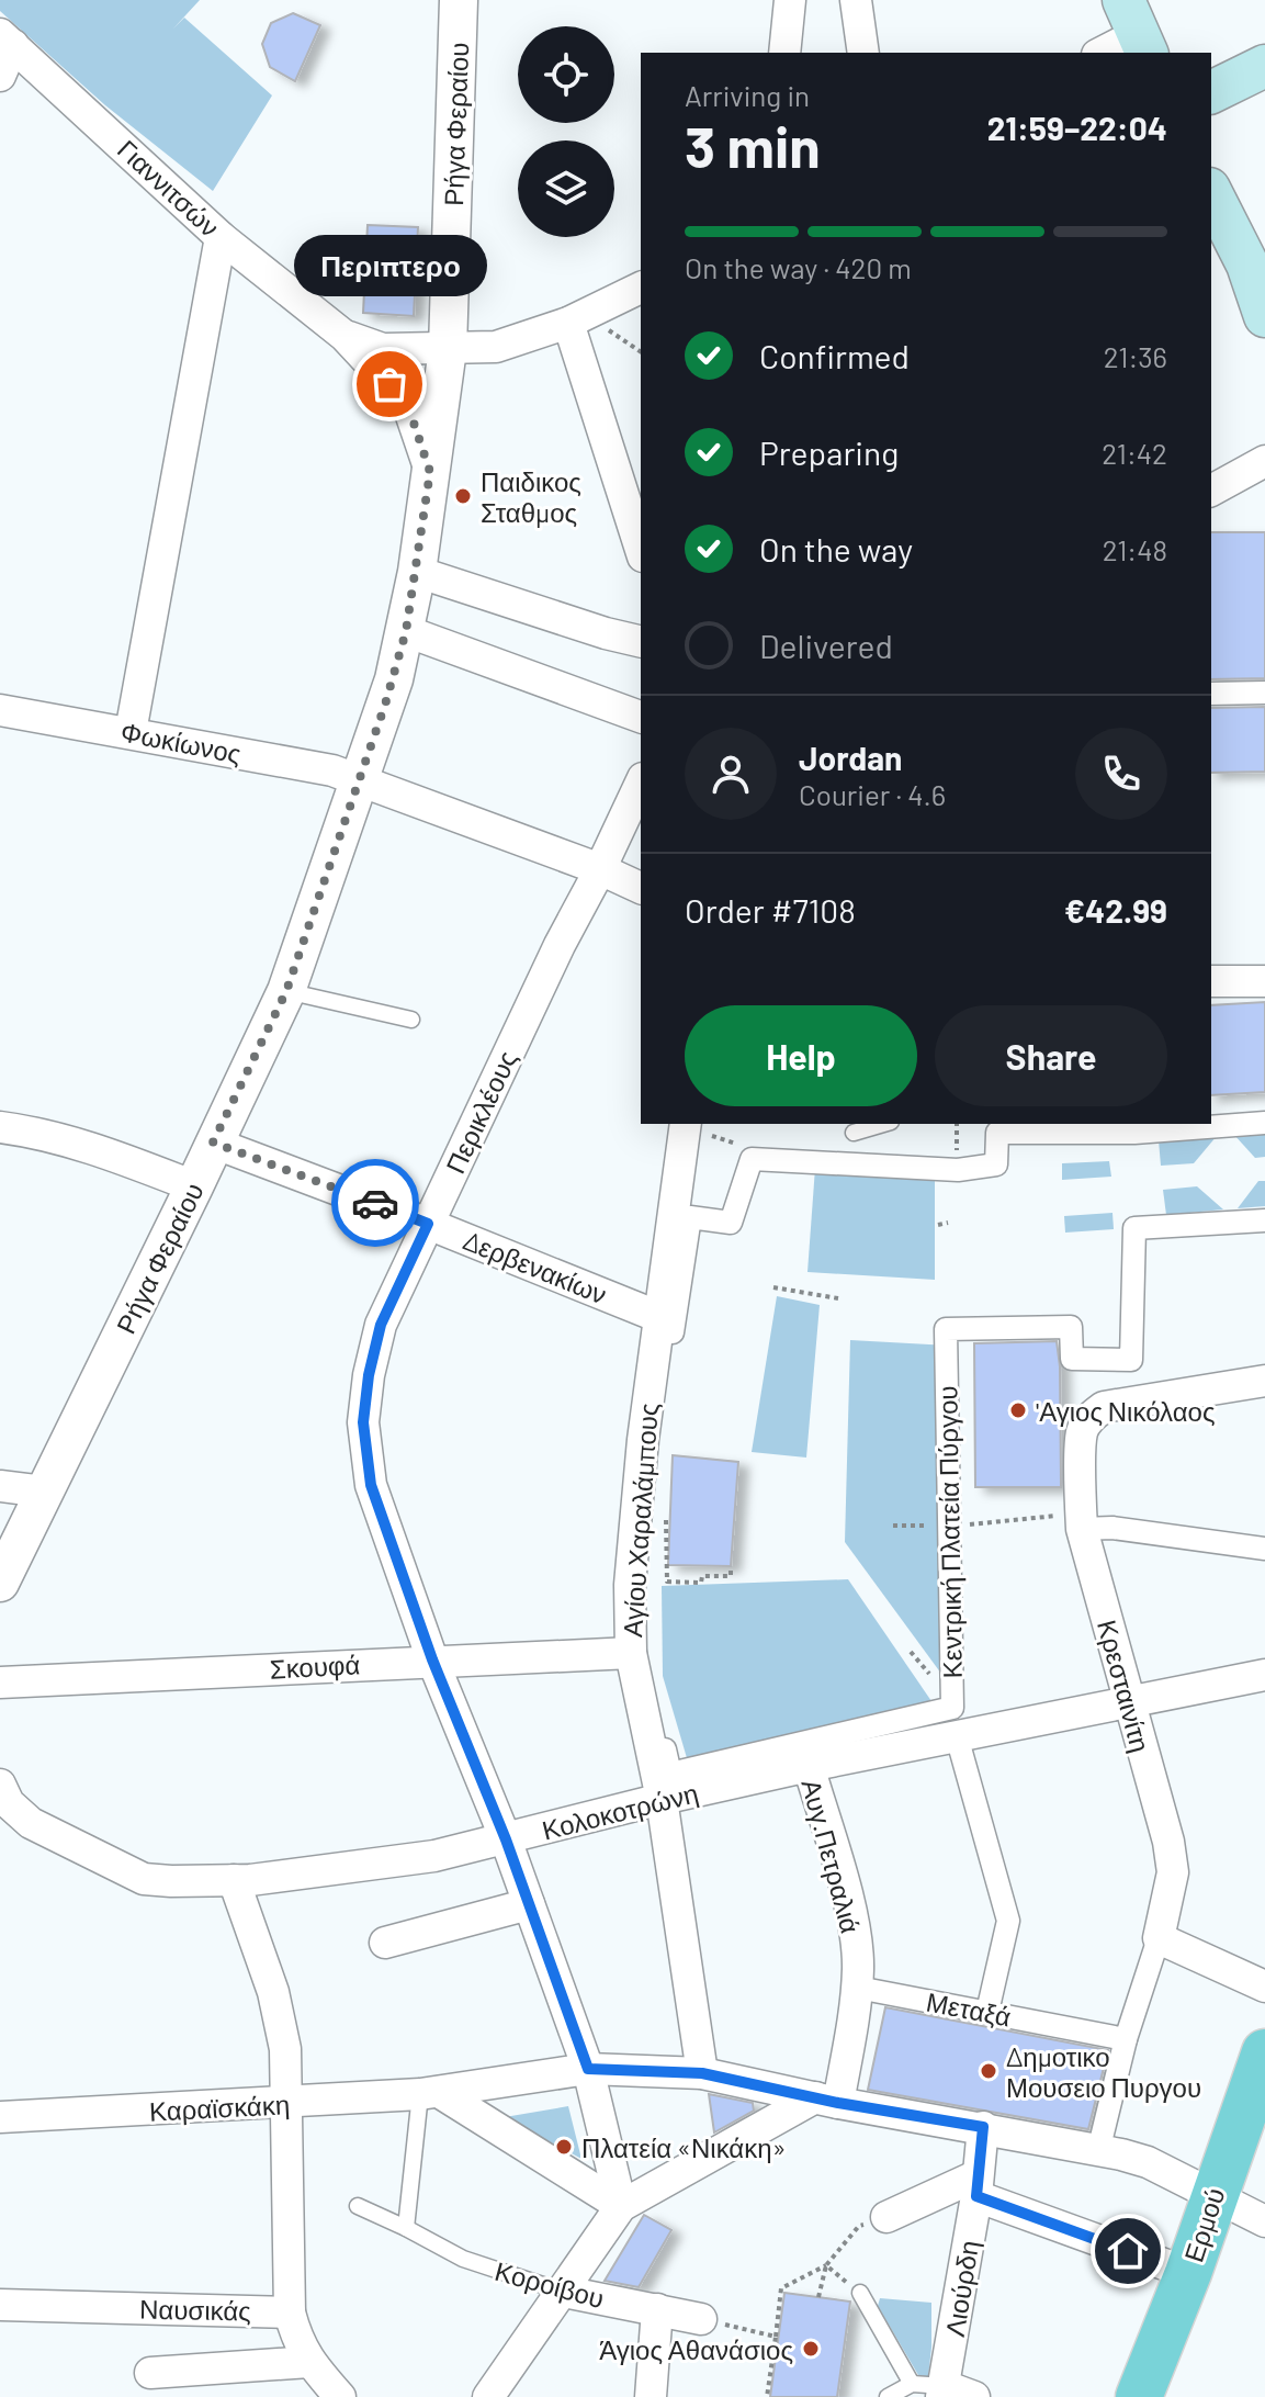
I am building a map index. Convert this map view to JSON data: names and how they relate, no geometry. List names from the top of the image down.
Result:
{
  "streets": {
    "main road": ["Ερμού"],
    "street": [
      "Ρήγα Φεραίου",
      "Γιαννιτσών",
      "Φωκίωνος",
      "Περικλέους",
      "Δερβενακίων",
      "Αγίου Χαραλάμπους",
      "Κεντρική Πλατεία Πύργου",
      "Σκουφά",
      "Κρεσταινίτη",
      "Κολοκοτρώνη",
      "Αυγ.Πετραλιά",
      "Μεταξά",
      "Καραϊσκάκη",
      "Κοροίβου",
      "Λιούρδη",
      "Ναυσικάς"
    ]
  },
  "crossings": [
    ["Ρήγα Φεραίου", "Γιαννιτσών"],
    ["Ρήγα Φεραίου", "Φωκίωνος"],
    ["Ρήγα Φεραίου", "Δερβενακίων"],
    ["Φωκίωνος", "Περικλέους"],
    ["Περικλέους", "Δερβενακίων"],
    ["Περικλέους", "Σκουφά"],
    ["Περικλέους", "Κολοκοτρώνη"],
    ["Περικλέους", "Καραϊσκάκη"],
    ["Δερβενακίων", "Αγίου Χαραλάμπους"],
    ["Αγίου Χαραλάμπους", "Σκουφά"],
    ["Αγίου Χαραλάμπους", "Κολοκοτρώνη"],
    ["Αγίου Χαραλάμπους", "Καραϊσκάκη"],
    ["Κρεσταινίτη", "Κολοκοτρώνη"],
    ["Κολοκοτρώνη", "Αυγ.Πετραλιά"],
    ["Αυγ.Πετραλιά", "Καραϊσκάκη"],
    ["Καραϊσκάκη", "Ερμού"],
    ["Καραϊσκάκη", "Λιούρδη"]
  ],
  "places": [
    "Περιπτερο",
    "Παιδικος Σταθμος",
    "'Αγιος Νικόλαος",
    "Δημοτικο Μουσειο Πυργου",
    "Πλατεία «Νικάκη»",
    "Άγιος Αθανάσιος"
  ],
  "page": {
    "heading": ["3 min", "Arriving in", "21:59–22:04"],
    "panel": [
      "Jordan",
      "Courier · 4.6",
      "Order #7108",
      "€42.99"
    ],
    "bar": "On the way · 420 m",
    "bubble": "Περιπτερο",
    "list": [
      ["Confirmed", "21:36"],
      ["Preparing", "21:42"],
      ["On the way", "21:48"],
      "Delivered"
    ],
    "buttons": ["Help", "Share"]
  }
}
